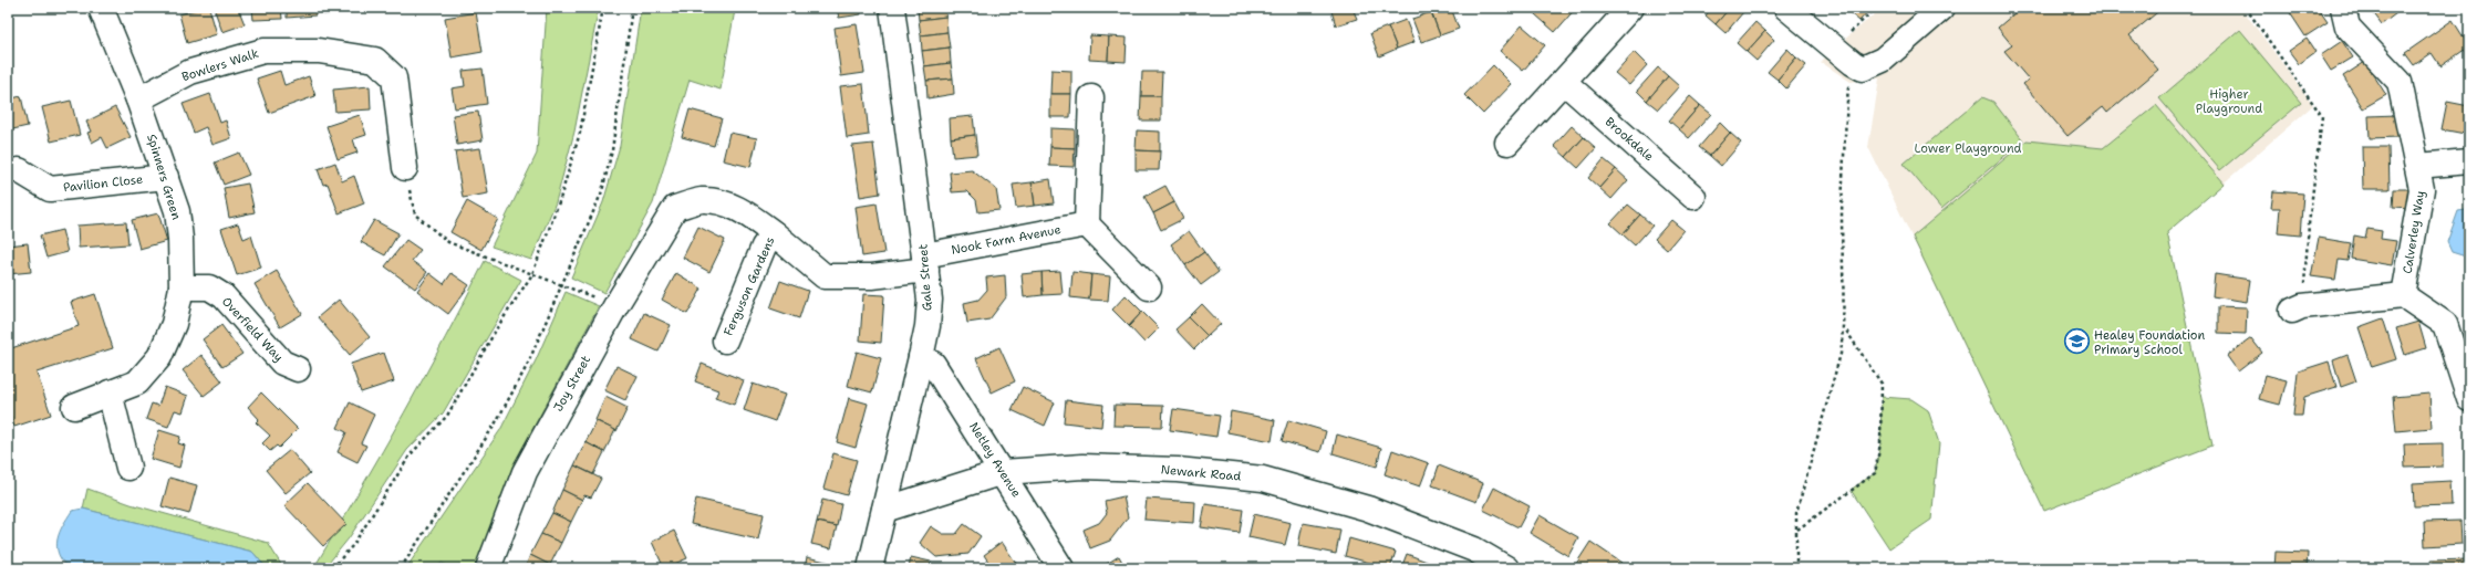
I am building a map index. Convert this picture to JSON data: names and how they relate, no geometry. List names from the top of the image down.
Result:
{
  "streets": {
    "street": [
      "Bowlers Walk",
      "Brookdale",
      "Spinners Green",
      "Pavilion Close",
      "Calverley Way",
      "Nook Farm Avenue",
      "Gale Street",
      "Ferguson Gardens",
      "Overfield Way",
      "Joy Street",
      "Netley Avenue",
      "Newark Road"
    ]
  },
  "crossings": [
    ["Bowlers Walk", "Spinners Green"],
    ["Spinners Green", "Pavilion Close"],
    ["Spinners Green", "Overfield Way"],
    ["Nook Farm Avenue", "Gale Street"],
    ["Nook Farm Avenue", "Ferguson Gardens"],
    ["Gale Street", "Netley Avenue"],
    ["Gale Street", "Newark Road"],
    ["Ferguson Gardens", "Joy Street"],
    ["Netley Avenue", "Newark Road"]
  ],
  "parks": ["Higher Playground", "Lower Playground"],
  "places": {
    "school or university": ["Healey Foundation Primary School"]
  }
}
